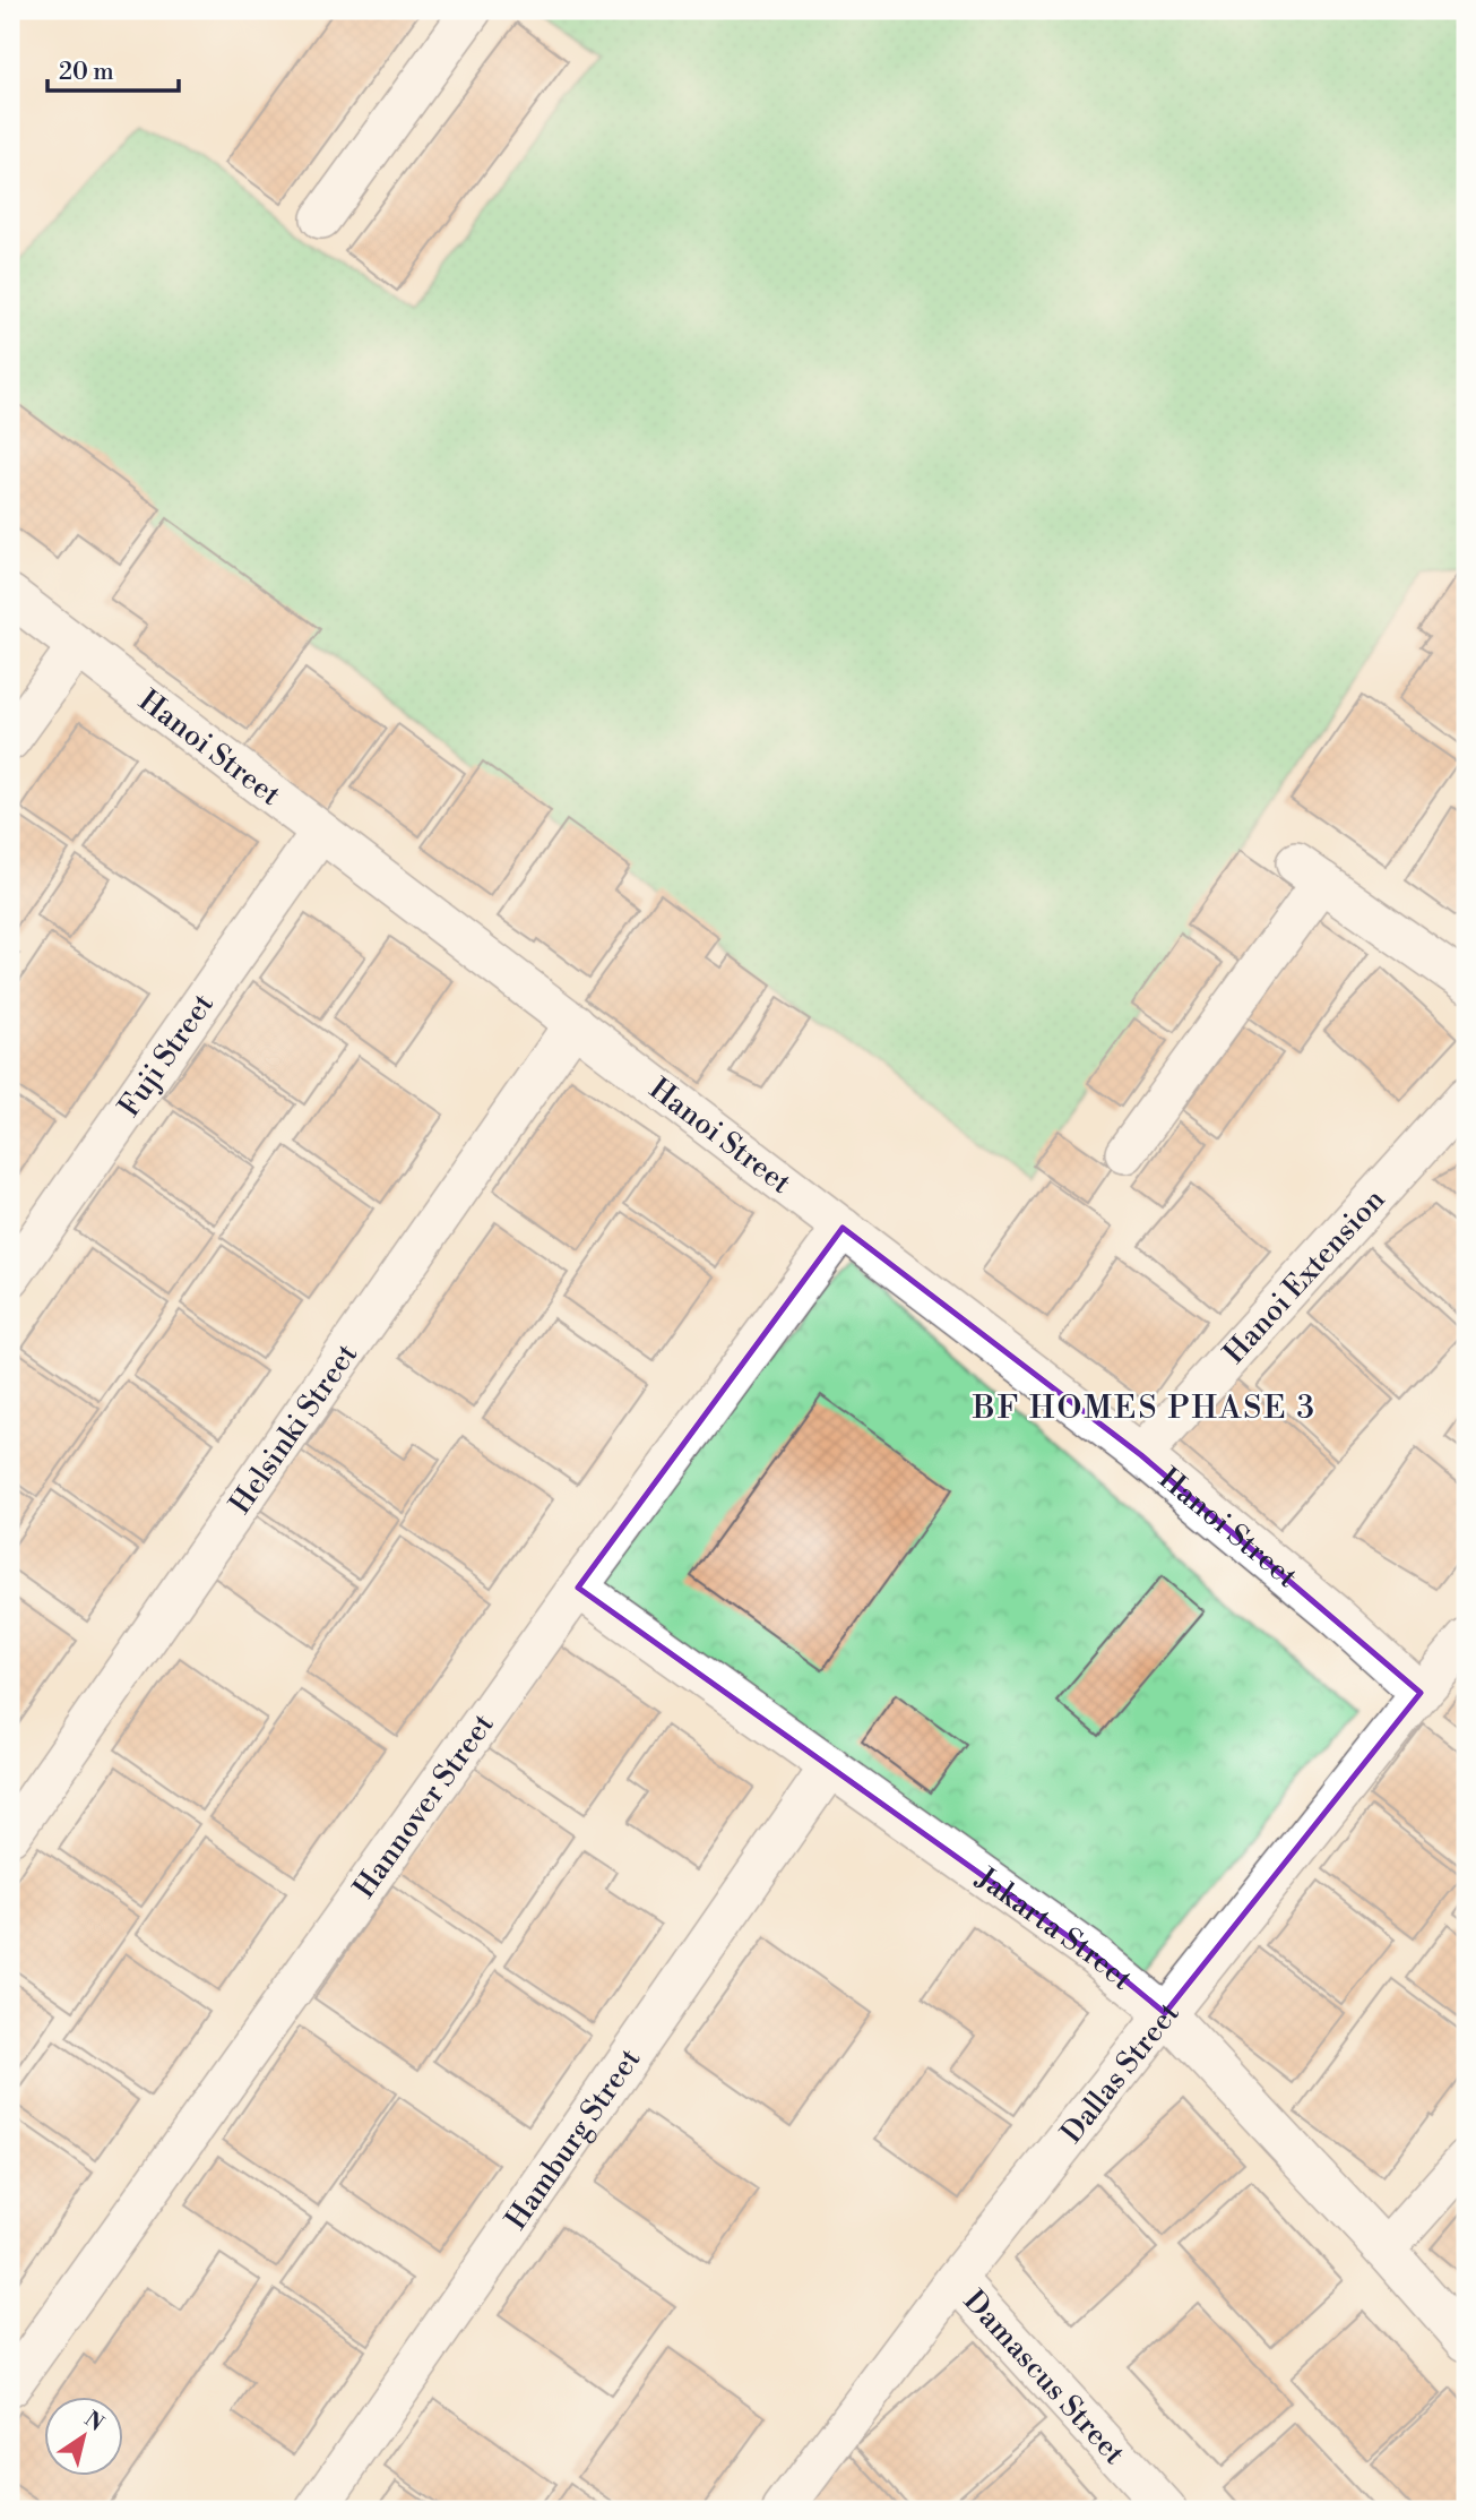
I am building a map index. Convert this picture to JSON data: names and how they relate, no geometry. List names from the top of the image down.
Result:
{
  "streets": {
    "street": [
      "Hanoi Street",
      "Fuji Street",
      "Hanoi Extension",
      "Helsinki Street",
      "Hannover Street",
      "Jakarta Street",
      "Dallas Street",
      "Hamburg Street",
      "Damascus Street"
    ]
  },
  "crossings": [
    ["Hanoi Street", "Fuji Street"],
    ["Hanoi Street", "Hanoi Extension"],
    ["Hanoi Street", "Helsinki Street"],
    ["Hanoi Street", "Hannover Street"],
    ["Hanoi Street", "Dallas Street"],
    ["Hannover Street", "Jakarta Street"],
    ["Jakarta Street", "Dallas Street"],
    ["Jakarta Street", "Hamburg Street"],
    ["Dallas Street", "Damascus Street"]
  ],
  "districts": ["BF HOMES PHASE 3"],
  "scale_bar": "20 m",
  "north": "top right"
}
